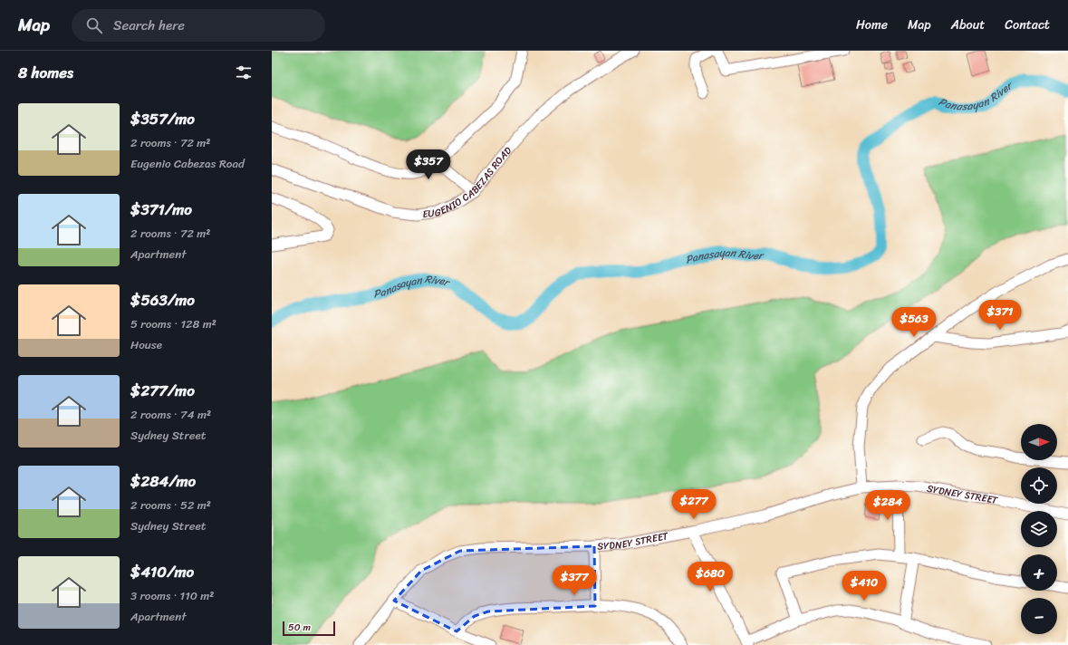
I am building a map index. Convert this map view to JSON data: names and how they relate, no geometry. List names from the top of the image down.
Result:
{
  "streets": {
    "street": ["EUGENIO CABEZAS ROAD", "SYDNEY STREET"]
  },
  "water": ["Panasayan River"],
  "scale_bar": "50 m",
  "north": "right",
  "page": {
    "header": "Map",
    "search": "Search here",
    "nav": [
      "Home",
      "Map",
      "About",
      "Contact"
    ],
    "heading": "8 homes",
    "list": [
      {
        "name": "$357/mo",
        "note": "2 rooms · 72 m² · Eugenio Cabezas Road"
      },
      {
        "name": "$371/mo",
        "note": "2 rooms · 72 m² · Apartment"
      },
      {
        "name": "$563/mo",
        "note": "5 rooms · 128 m² · House"
      },
      {
        "name": "$277/mo",
        "note": "2 rooms · 74 m² · Sydney Street"
      },
      {
        "name": "$284/mo",
        "note": "2 rooms · 52 m² · Sydney Street"
      },
      {
        "name": "$410/mo",
        "note": "3 rooms · 110 m² · Apartment"
      }
    ],
    "price": [
      "$357",
      "$371",
      "$563",
      "$277",
      "$284",
      "$680",
      "$377",
      "$410"
    ],
    "map_buttons": ["+", "−"],
    "scale": "50 m"
  }
}
